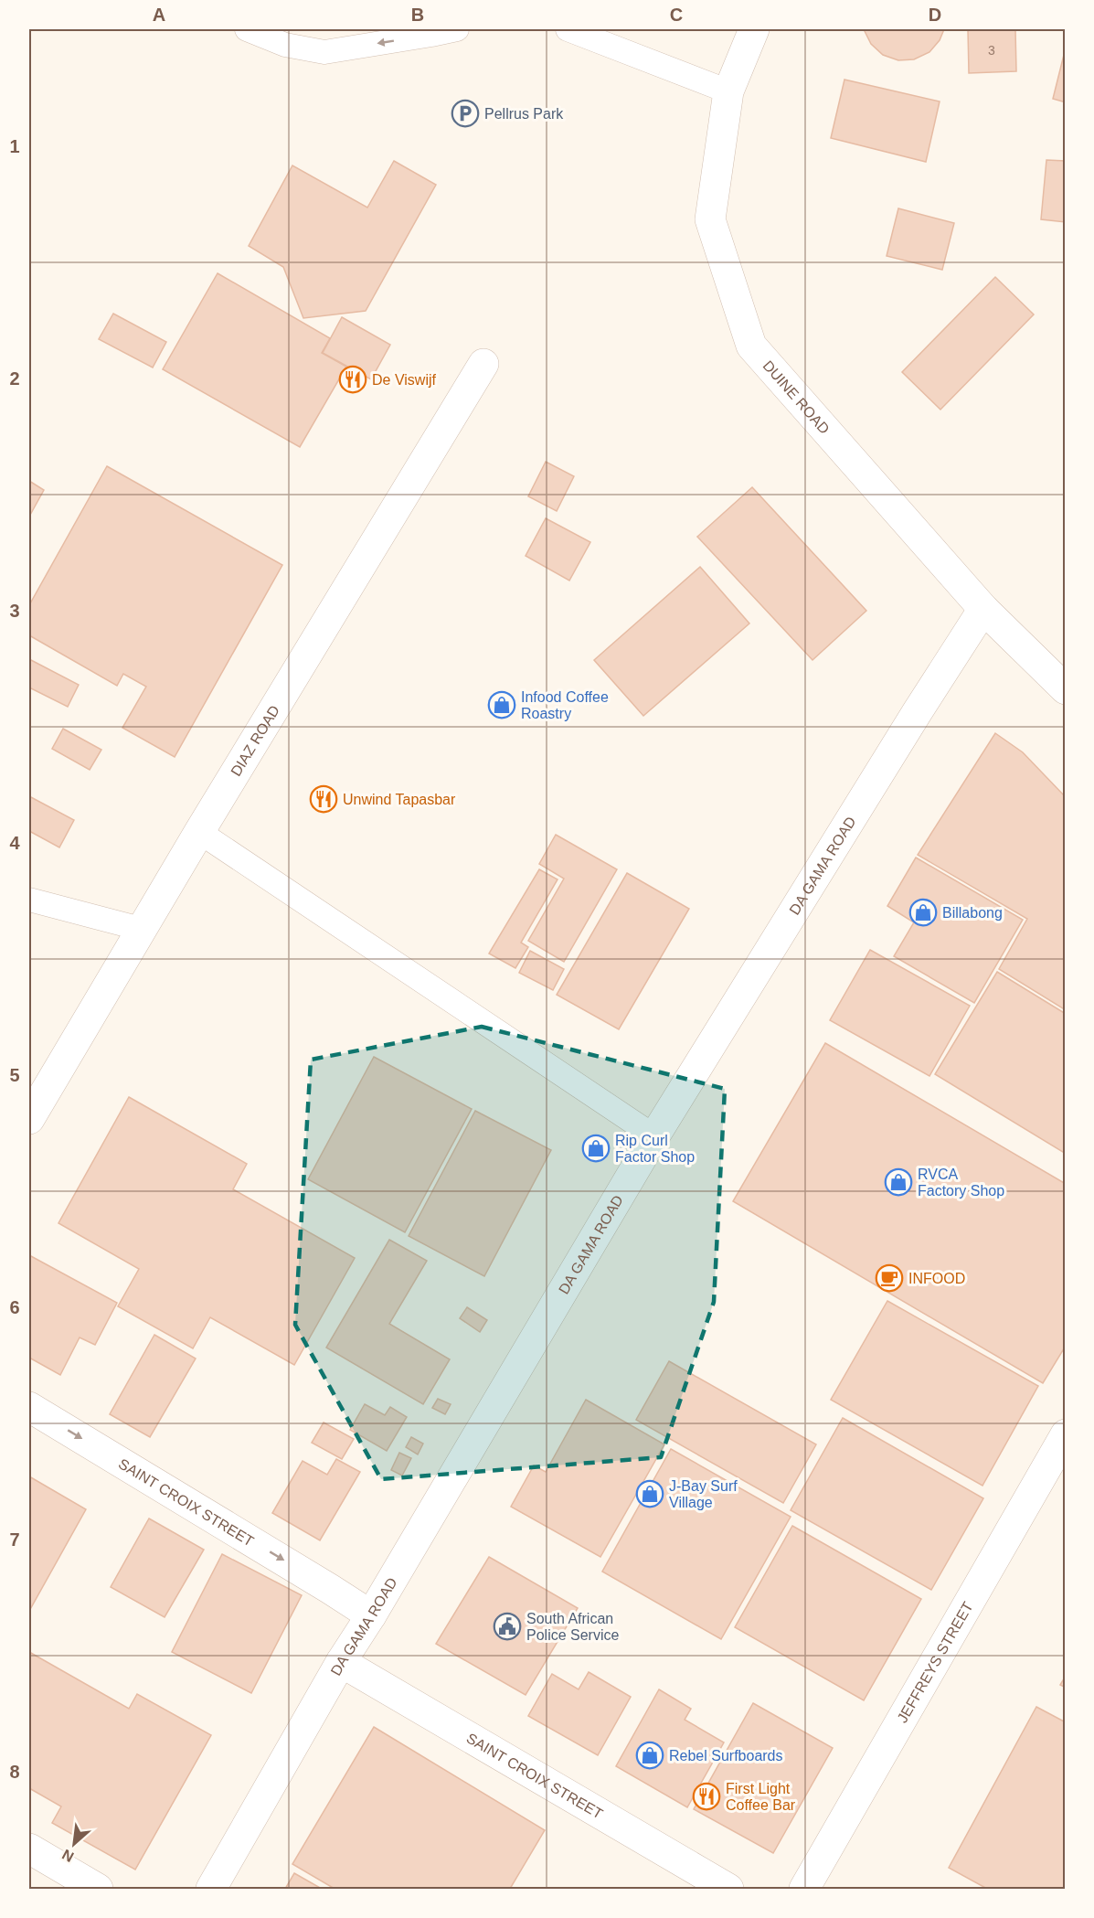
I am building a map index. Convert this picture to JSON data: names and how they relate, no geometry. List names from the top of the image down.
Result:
{
  "streets": {
    "street": [
      "DUINE ROAD",
      "DIAZ ROAD",
      "DA GAMA ROAD",
      "SAINT CROIX STREET",
      "JEFFREYS STREET"
    ]
  },
  "crossings": [
    ["DUINE ROAD", "DA GAMA ROAD"],
    ["DA GAMA ROAD", "SAINT CROIX STREET"]
  ],
  "one_way": ["SAINT CROIX STREET"],
  "places": {
    "parking": ["Pellrus Park"],
    "restaurant": ["De Viswijf", "Unwind Tapasbar", "First Light Coffee Bar"],
    "shop": [
      "Infood Coffee Roastry",
      "Billabong",
      "Rip Curl Factor Shop",
      "RVCA Factory Shop",
      "J-Bay Surf Village",
      "Rebel Surfboards"
    ],
    "cafe": ["INFOOD"],
    "public building": ["South African Police Service"]
  },
  "house_numbers": ["3"],
  "north": "bottom left",
  "grid": {
    "columns": [
      "A",
      "B",
      "C",
      "D"
    ],
    "rows": [
      "1",
      "2",
      "3",
      "4",
      "5",
      "6",
      "7",
      "8"
    ]
  }
}
